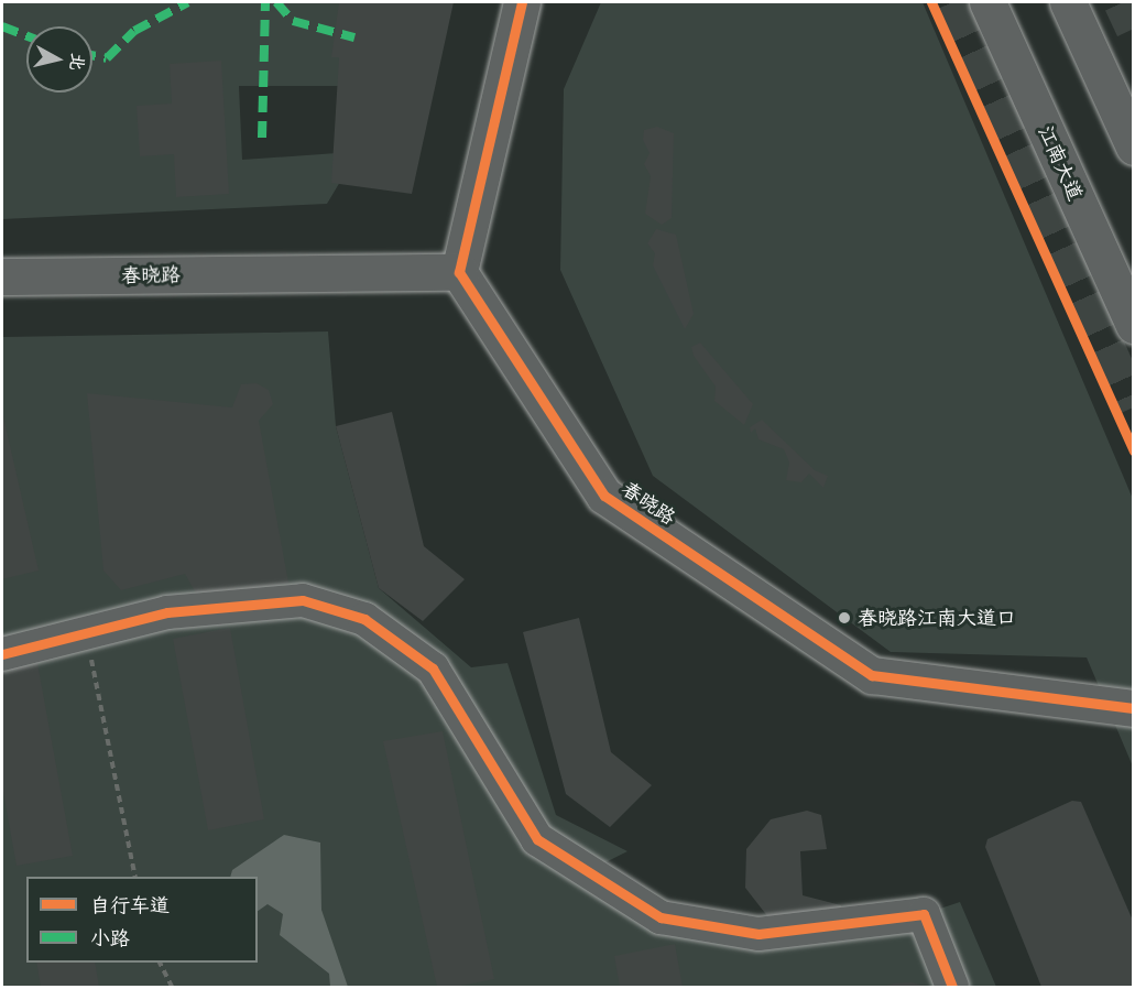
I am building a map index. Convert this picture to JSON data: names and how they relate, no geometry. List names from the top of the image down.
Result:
{
  "streets": {
    "street": ["江南大道", "春晓路"]
  },
  "places": ["春晓路江南大道口"],
  "legend": ["自行车道", "小路"],
  "north": "right"
}
